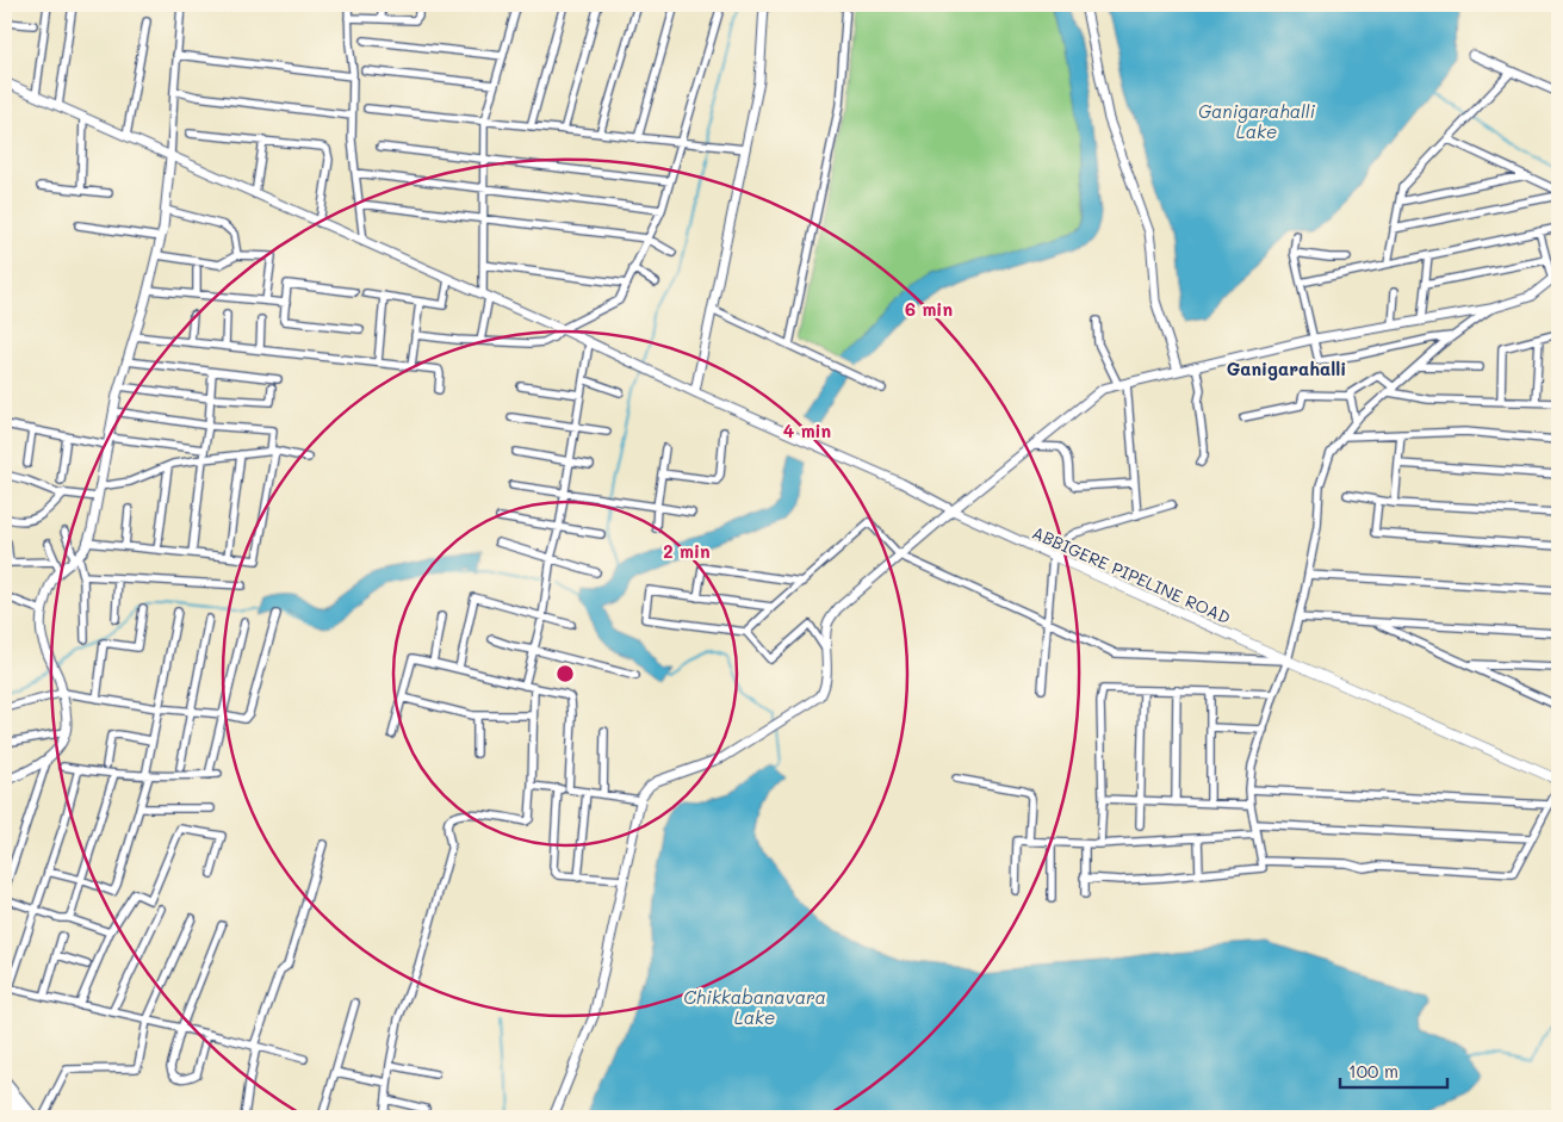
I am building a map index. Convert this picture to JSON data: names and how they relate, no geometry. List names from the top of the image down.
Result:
{
  "streets": {
    "main road": ["ABBIGERE PIPELINE ROAD"]
  },
  "districts": ["Ganigarahalli"],
  "water": ["Ganigarahalli Lake", "Chikkabanavara Lake"],
  "scale_bar": "100 m",
  "rings": ["6 min", "4 min", "2 min"]
}
